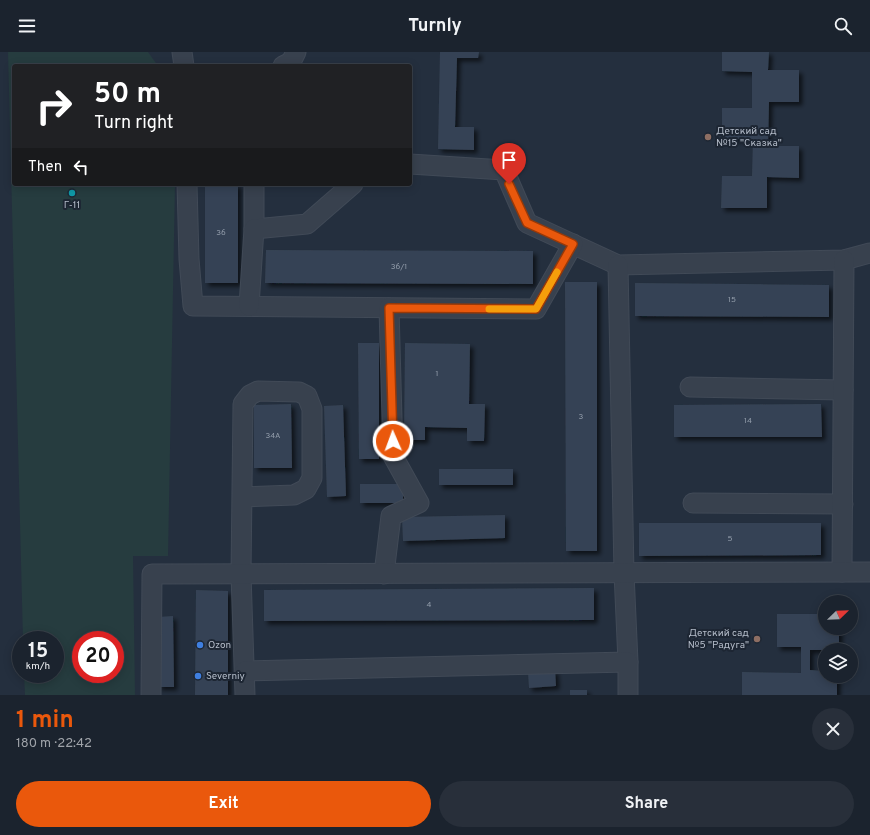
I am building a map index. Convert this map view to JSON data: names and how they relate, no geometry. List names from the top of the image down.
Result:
{
  "places": [
    "Детский сад №15 \"Сказка\"",
    "Г-11",
    "Детский сад №5 \"Радуга\"",
    "Ozon",
    "Severniy"
  ],
  "house_numbers": [
    "36",
    "36/1",
    "15",
    "1",
    "3",
    "14",
    "34А",
    "5",
    "4"
  ],
  "north": "top right",
  "page": {
    "header": "Turnly",
    "turn": ["50 m", "Turn right"],
    "then": "Then",
    "speed": "15 km/h",
    "limit": "20",
    "heading": ["1 min", "180 m · 22:42"],
    "buttons": ["Exit", "Share"]
  }
}
